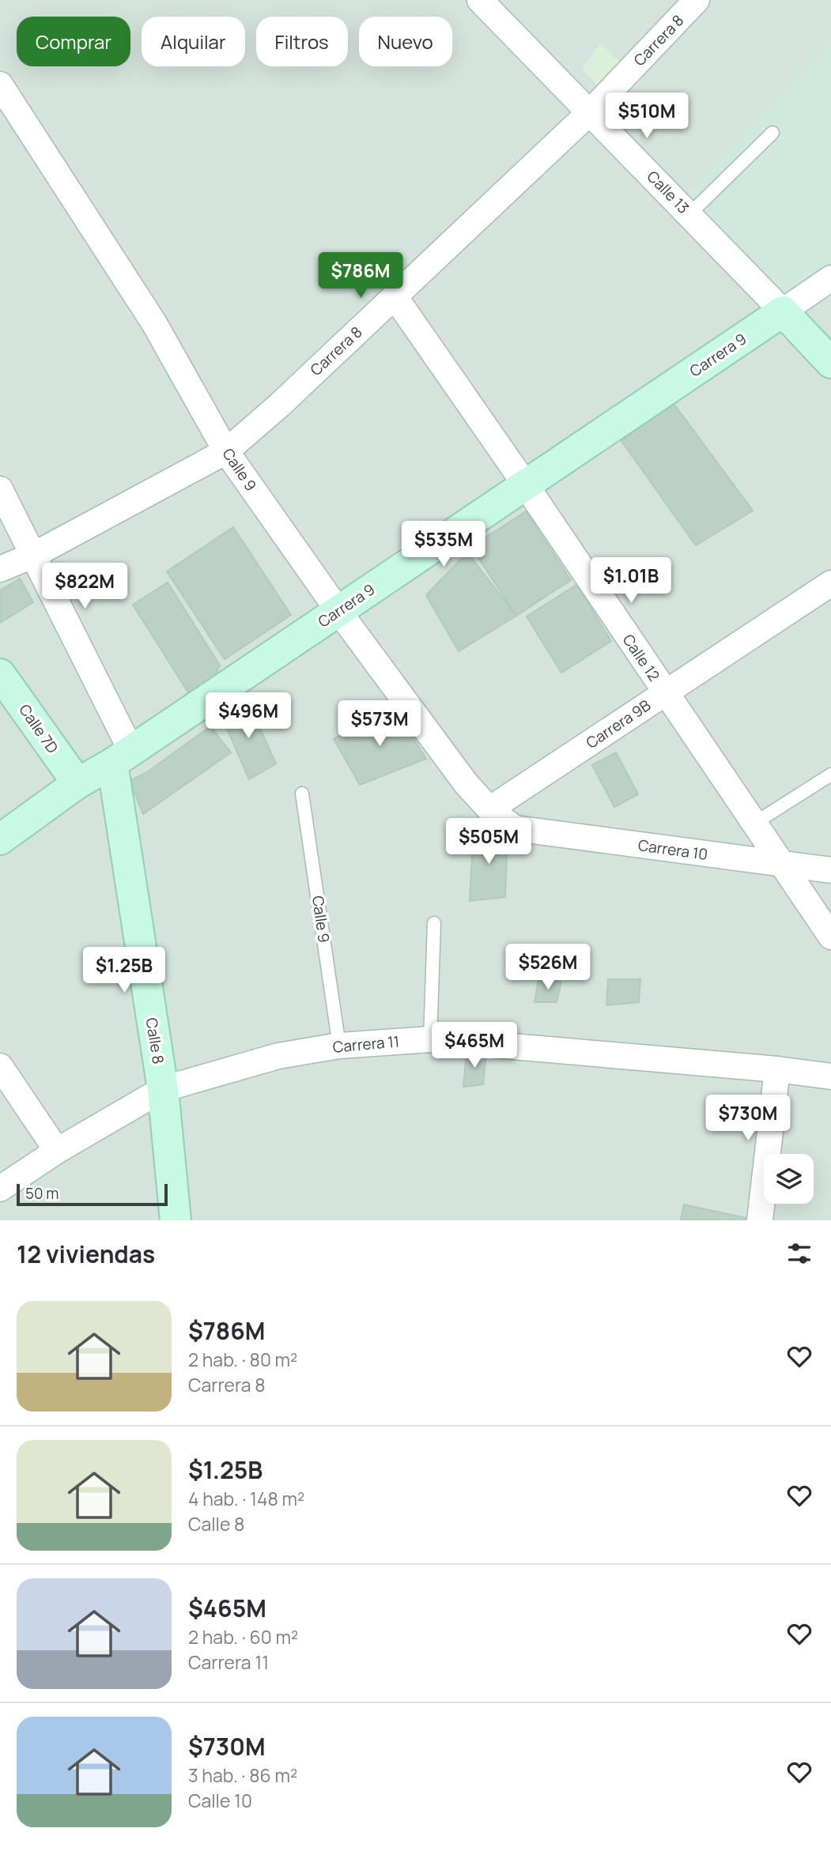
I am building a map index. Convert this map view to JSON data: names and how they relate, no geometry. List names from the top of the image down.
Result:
{
  "streets": {
    "main road": [
      "Calle 13",
      "Carrera 9",
      "Calle 7D",
      "Calle 8"
    ],
    "street": [
      "Carrera 8",
      "Calle 9",
      "Calle 12",
      "Carrera 9B",
      "Carrera 10",
      "Carrera 11"
    ]
  },
  "crossings": [
    ["Carrera 8", "Calle 13"],
    ["Carrera 8", "Calle 9"],
    ["Carrera 8", "Calle 12"],
    ["Carrera 8", "Calle 8"],
    ["Calle 13", "Carrera 9"],
    ["Carrera 9", "Calle 9"],
    ["Carrera 9", "Calle 12"],
    ["Carrera 9", "Calle 7D"],
    ["Carrera 9", "Calle 8"],
    ["Calle 9", "Carrera 9B"],
    ["Calle 9", "Carrera 10"],
    ["Calle 9", "Carrera 11"],
    ["Calle 12", "Carrera 9B"],
    ["Calle 12", "Carrera 10"],
    ["Calle 8", "Carrera 11"]
  ],
  "scale_bar": "50 m",
  "page": {
    "chip": [
      "Comprar",
      "Alquilar",
      "Filtros",
      "Nuevo"
    ],
    "price": [
      "$510M",
      "$786M",
      "$535M",
      "$1.01B",
      "$822M",
      "$496M",
      "$573M",
      "$505M",
      "$526M",
      "$1.25B",
      "$465M",
      "$730M"
    ],
    "scale": "50 m",
    "heading": "12 viviendas",
    "list": [
      {
        "name": "$786M",
        "note": "2 hab. · 80 m² · Carrera 8"
      },
      {
        "name": "$1.25B",
        "note": "4 hab. · 148 m² · Calle 8"
      },
      {
        "name": "$465M",
        "note": "2 hab. · 60 m² · Carrera 11"
      },
      {
        "name": "$730M",
        "note": "3 hab. · 86 m² · Calle 10"
      }
    ]
  }
}
